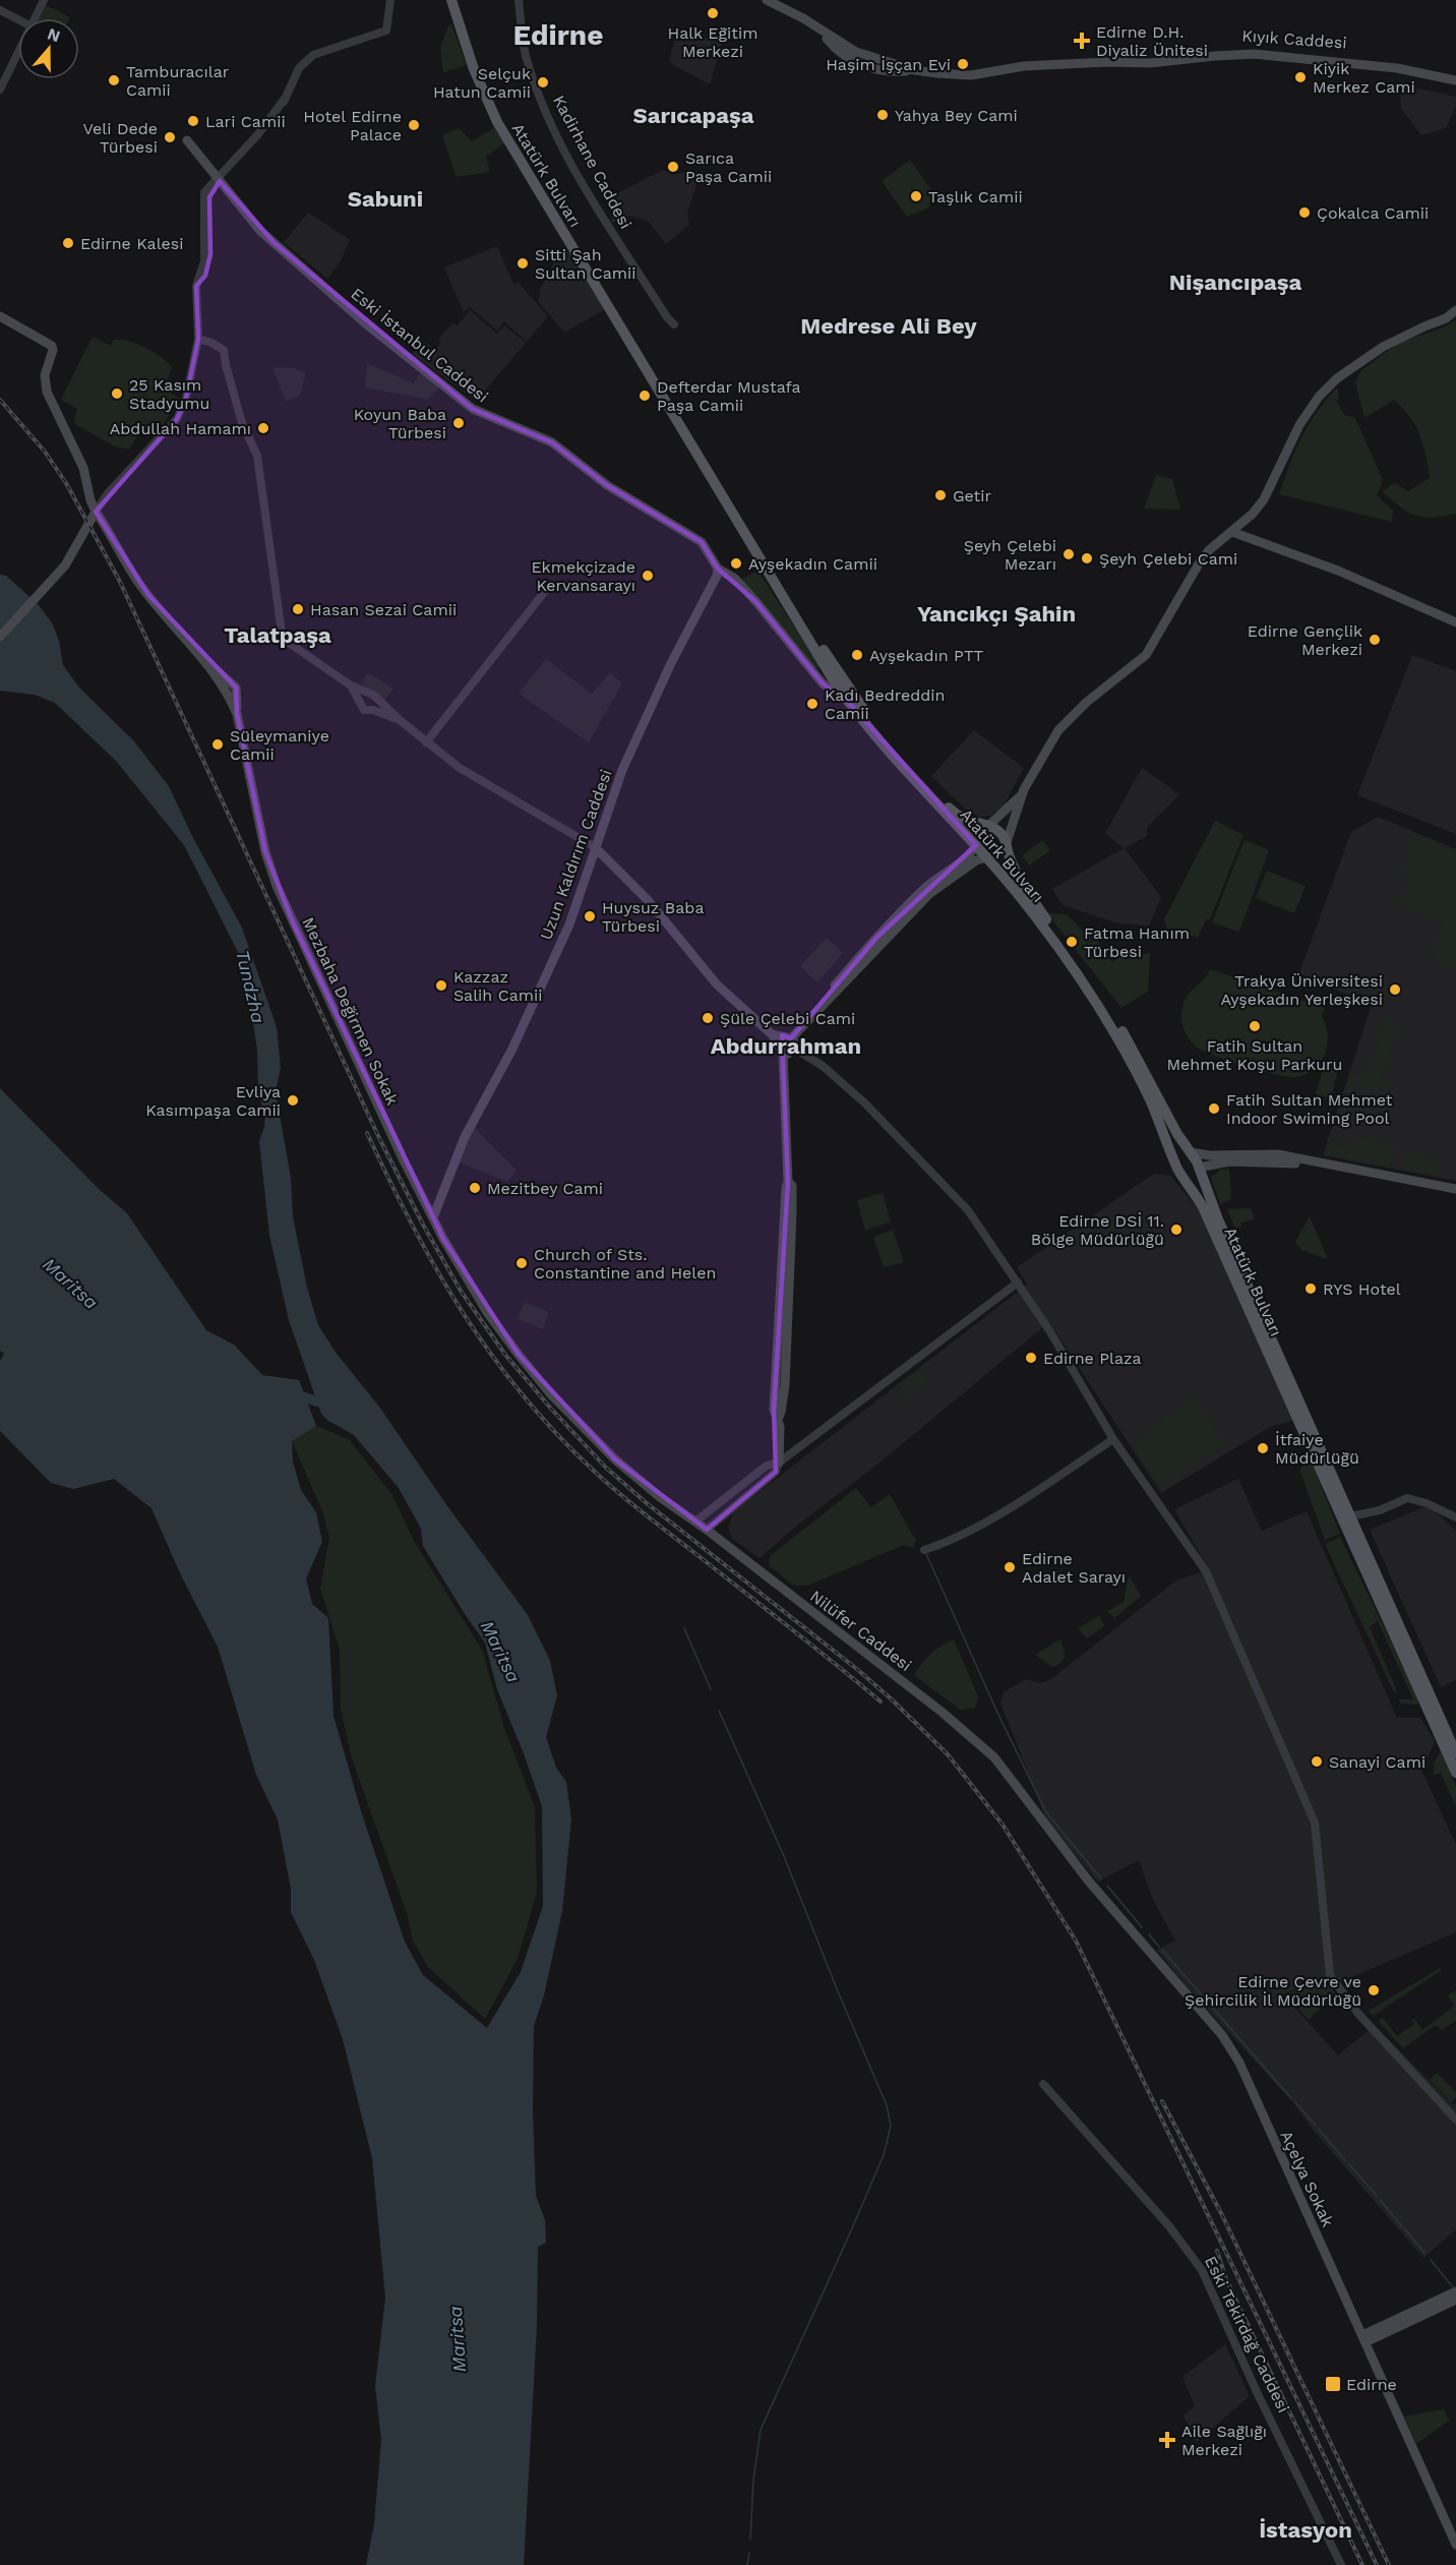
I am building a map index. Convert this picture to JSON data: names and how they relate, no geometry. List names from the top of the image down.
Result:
{
  "streets": {
    "main road": [
      "Kıyık Caddesi",
      "Atatürk Bulvarı",
      "Eski İstanbul Caddesi",
      "Uzun Kaldırım Caddesi",
      "Mezbaha Değirmen Sokak",
      "Nilüfer Caddesi",
      "Açelya Sokak"
    ],
    "street": ["Kadirhane Caddesi", "Eski Tekirdağ Caddesi"]
  },
  "crossings": [
    ["Atatürk Bulvarı", "Eski İstanbul Caddesi"],
    ["Eski İstanbul Caddesi", "Uzun Kaldırım Caddesi"],
    ["Uzun Kaldırım Caddesi", "Mezbaha Değirmen Sokak"],
    ["Mezbaha Değirmen Sokak", "Nilüfer Caddesi"],
    ["Nilüfer Caddesi", "Açelya Sokak"]
  ],
  "districts": [
    "Edirne",
    "Sarıcapaşa",
    "Sabuni",
    "Nişancıpaşa",
    "Medrese Ali Bey",
    "Yancıkçı Şahin",
    "Talatpaşa",
    "Abdurrahman",
    "İstasyon"
  ],
  "water": ["Tundzha", "Maritsa"],
  "places": {
    "other": [
      "Halk Eğitim Merkezi",
      "Haşim İşçan Evi",
      "Kiyik Merkez Cami",
      "Tamburacılar Camii",
      "Selçuk Hatun Camii",
      "Yahya Bey Cami",
      "Lari Camii",
      "Hotel Edirne Palace",
      "Veli Dede Türbesi",
      "Sarıca Paşa Camii",
      "Taşlık Camii",
      "Çokalca Camii",
      "Edirne Kalesi",
      "Sitti Şah Sultan Camii",
      "25 Kasım Stadyumu",
      "Defterdar Mustafa Paşa Camii",
      "Koyun Baba Türbesi",
      "Abdullah Hamamı",
      "Getir",
      "Şeyh Çelebi Mezarı",
      "Şeyh Çelebi Cami",
      "Ayşekadın Camii",
      "Ekmekçizade Kervansarayı",
      "Hasan Sezai Camii",
      "Edirne Gençlik Merkezi",
      "Ayşekadın PTT",
      "Kadı Bedreddin Camii",
      "Süleymaniye Camii",
      "Huysuz Baba Türbesi",
      "Fatma Hanım Türbesi",
      "Kazzaz Salih Camii",
      "Trakya Üniversitesi Ayşekadın Yerleşkesi",
      "Şüle Çelebi Cami",
      "Fatih Sultan Mehmet Koşu Parkuru",
      "Evliya Kasımpaşa Camii",
      "Fatih Sultan Mehmet Indoor Swiming Pool",
      "Mezitbey Cami",
      "Edirne DSİ 11. Bölge Müdürlüğü",
      "Church of Sts. Constantine and Helen",
      "RYS Hotel",
      "Edirne Plaza",
      "İtfaiye Müdürlüğü",
      "Edirne Adalet Sarayı",
      "Sanayi Cami",
      "Edirne Çevre ve Şehircilik İl Müdürlüğü"
    ],
    "health": ["Edirne D.H. Diyaliz Ünitesi", "Aile Sağlığı Merkezi"],
    "transit": ["Edirne"]
  },
  "north": "top"
}
